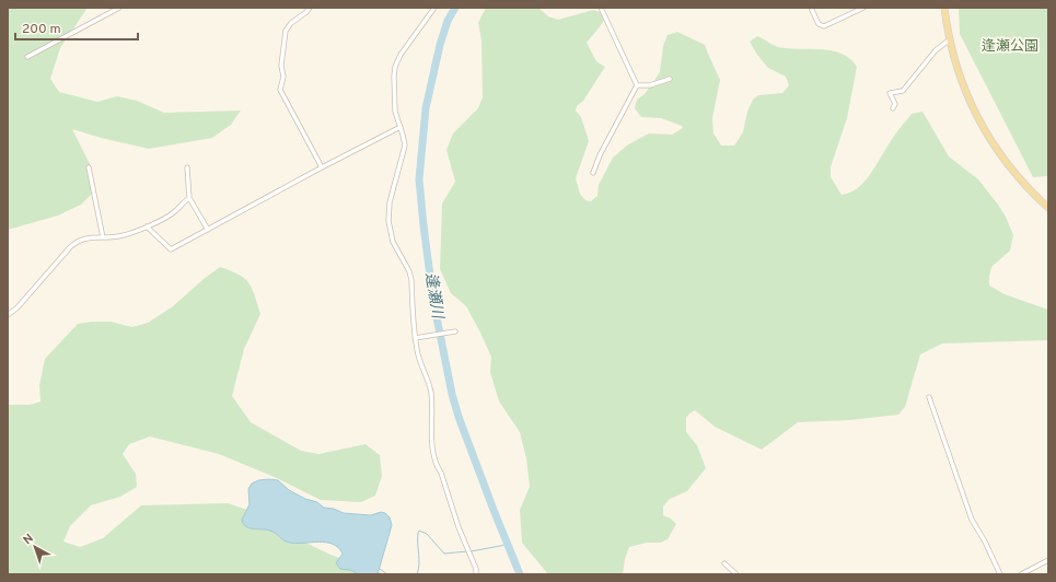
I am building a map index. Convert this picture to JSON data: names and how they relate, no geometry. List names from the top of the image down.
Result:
{
  "water": ["逢瀬川"],
  "parks": ["逢瀬公園"],
  "scale_bar": "200 m",
  "north": "top left"
}
